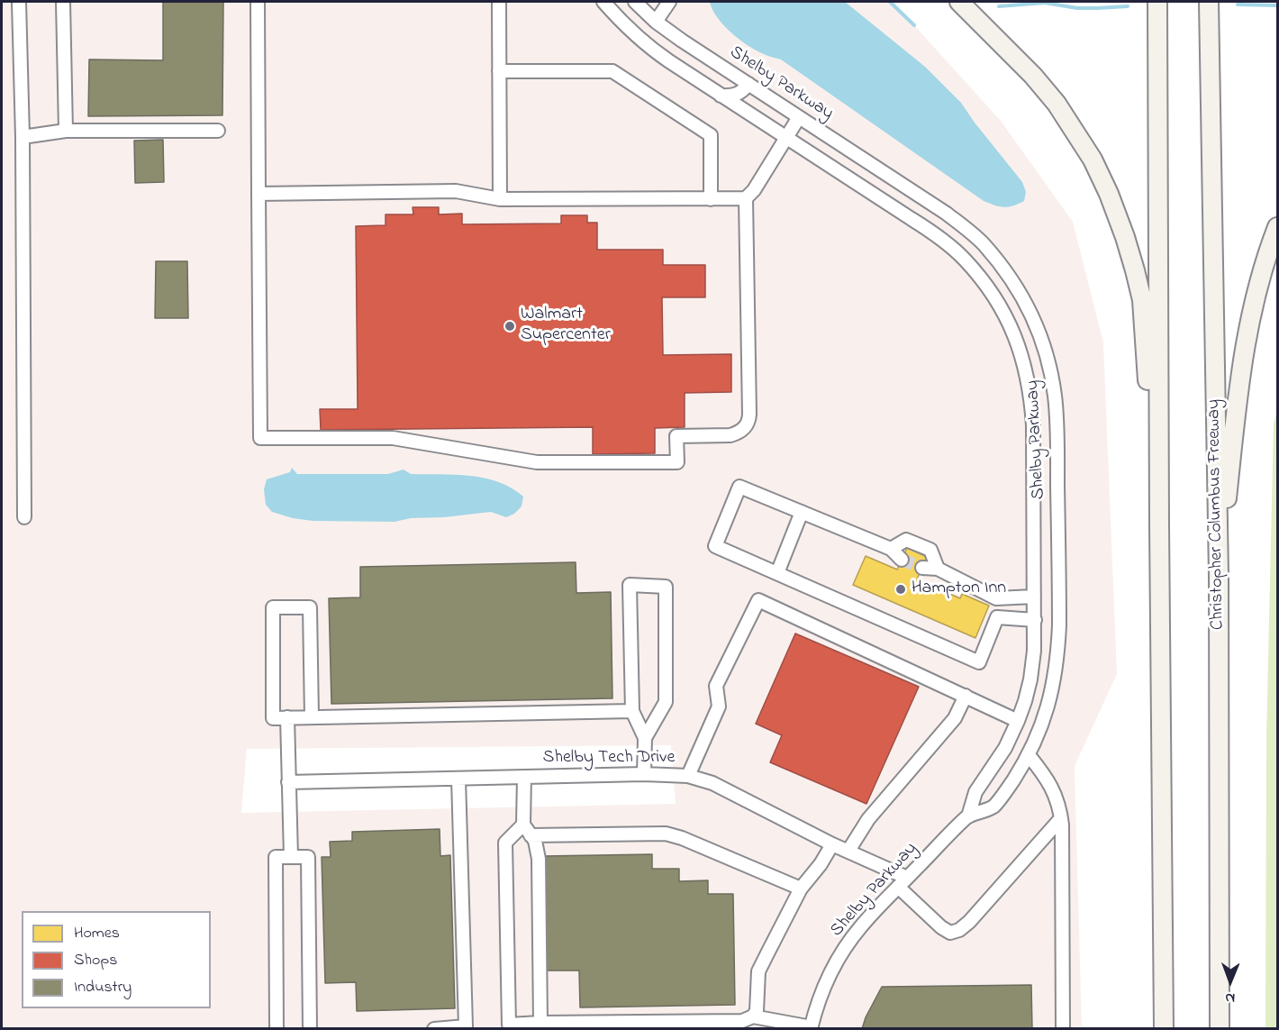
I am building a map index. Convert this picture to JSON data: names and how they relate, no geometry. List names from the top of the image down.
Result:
{
  "streets": {
    "highway": ["Christopher Columbus Freeway"],
    "street": ["Shelby Parkway", "Shelby Tech Drive"]
  },
  "crossings": [
    ["Shelby Parkway", "Shelby Tech Drive"]
  ],
  "places": ["Walmart Supercenter", "Hampton Inn"],
  "legend": ["Homes", "Shops", "Industry"],
  "north": "bottom"
}
